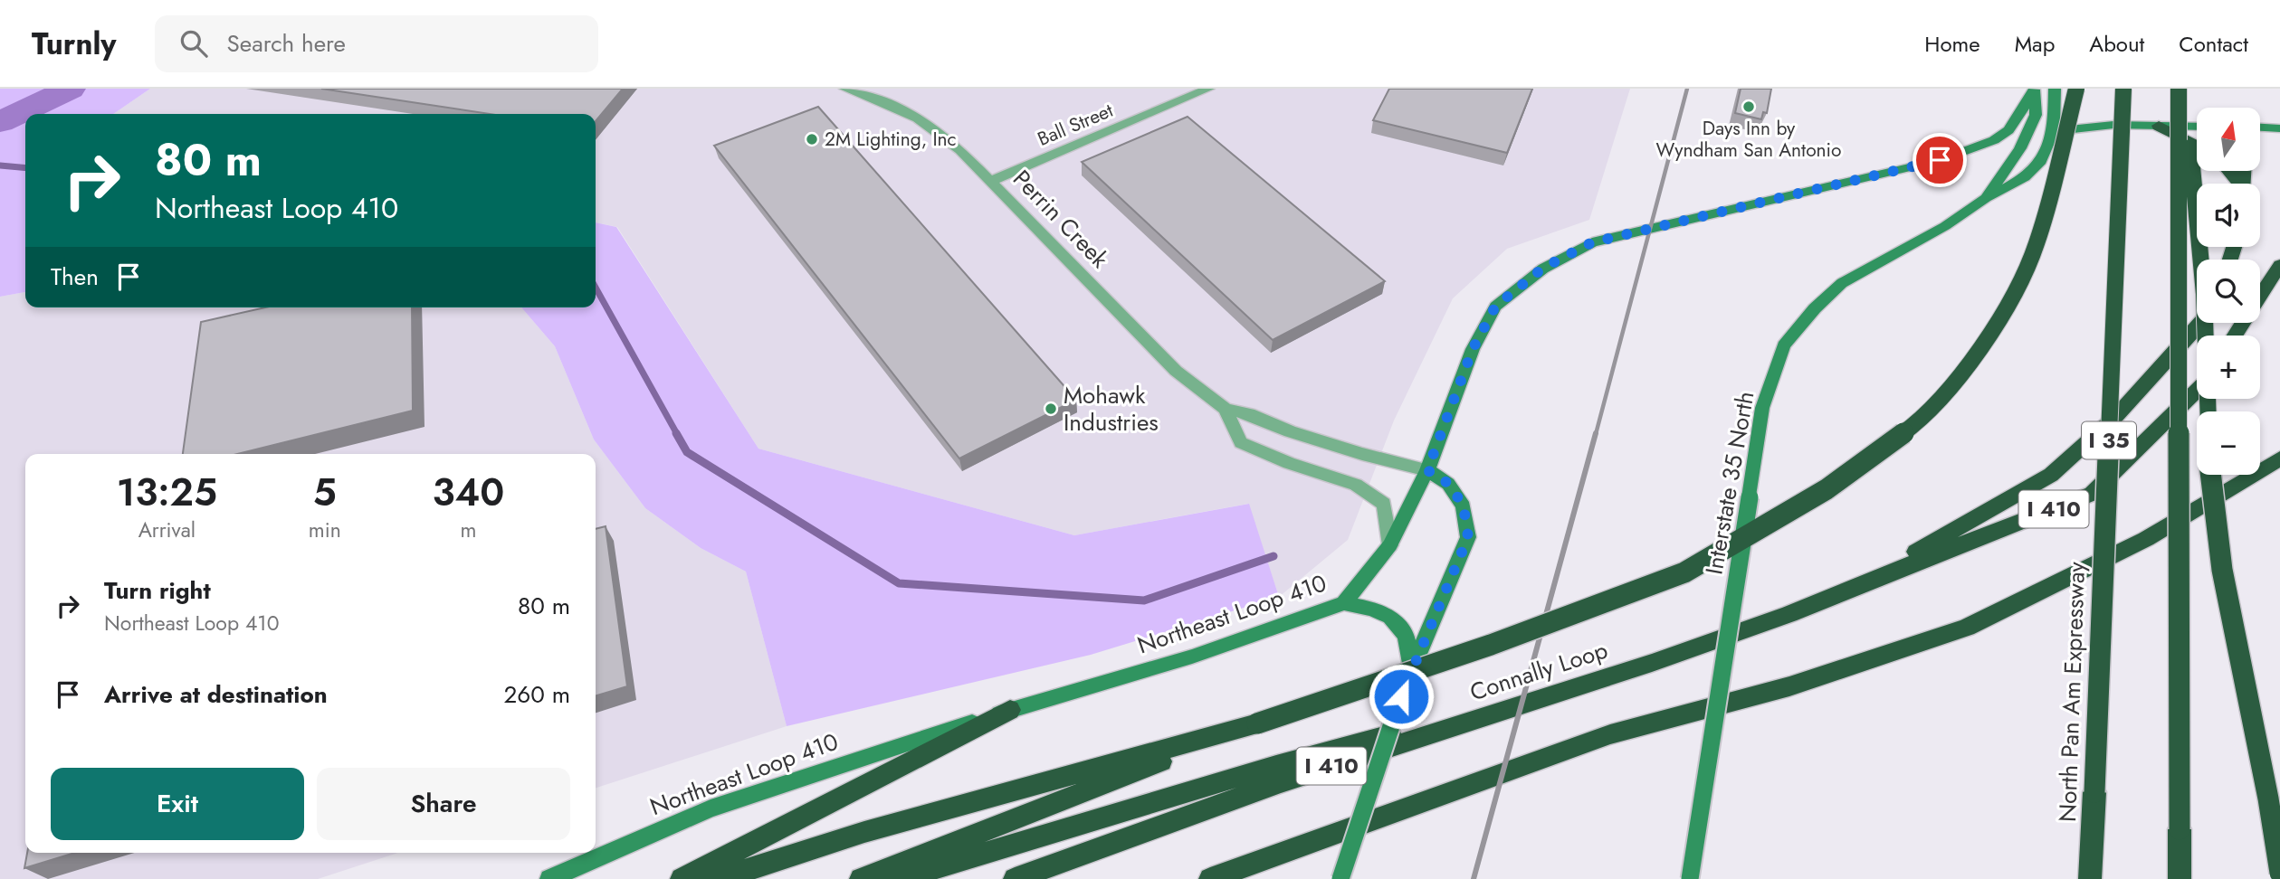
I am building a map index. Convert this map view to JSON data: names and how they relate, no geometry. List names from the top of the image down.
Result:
{
  "streets": {
    "highway": [
      "I 35",
      "I 410",
      "Connally Loop",
      "North Pan Am Expressway"
    ],
    "main road": ["Interstate 35 North", "Northeast Loop 410"],
    "street": ["Ball Street", "Perrin Creek"]
  },
  "crossings": [
    ["Ball Street", "Perrin Creek"],
    ["Perrin Creek", "Northeast Loop 410"],
    ["Interstate 35 North", "Northeast Loop 410"],
    ["I 410", "Connally Loop"]
  ],
  "places": ["Days Inn by Wyndham San Antonio", "2M Lighting, Inc", "Mohawk Industries"],
  "north": "top",
  "page": {
    "header": "Turnly",
    "search": "Search here",
    "nav": [
      "Home",
      "Map",
      "About",
      "Contact"
    ],
    "map_buttons": ["+", "−"],
    "turn": ["80 m", "Northeast Loop 410"],
    "then": "Then",
    "eta": [
      "13:25",
      "Arrival",
      "5",
      "min",
      "340",
      "m"
    ],
    "list": [
      {
        "name": "Turn right",
        "note": "Northeast Loop 410",
        "value": "80 m"
      },
      {
        "name": "Arrive at destination",
        "value": "260 m"
      }
    ],
    "buttons": ["Exit", "Share"]
  }
}
